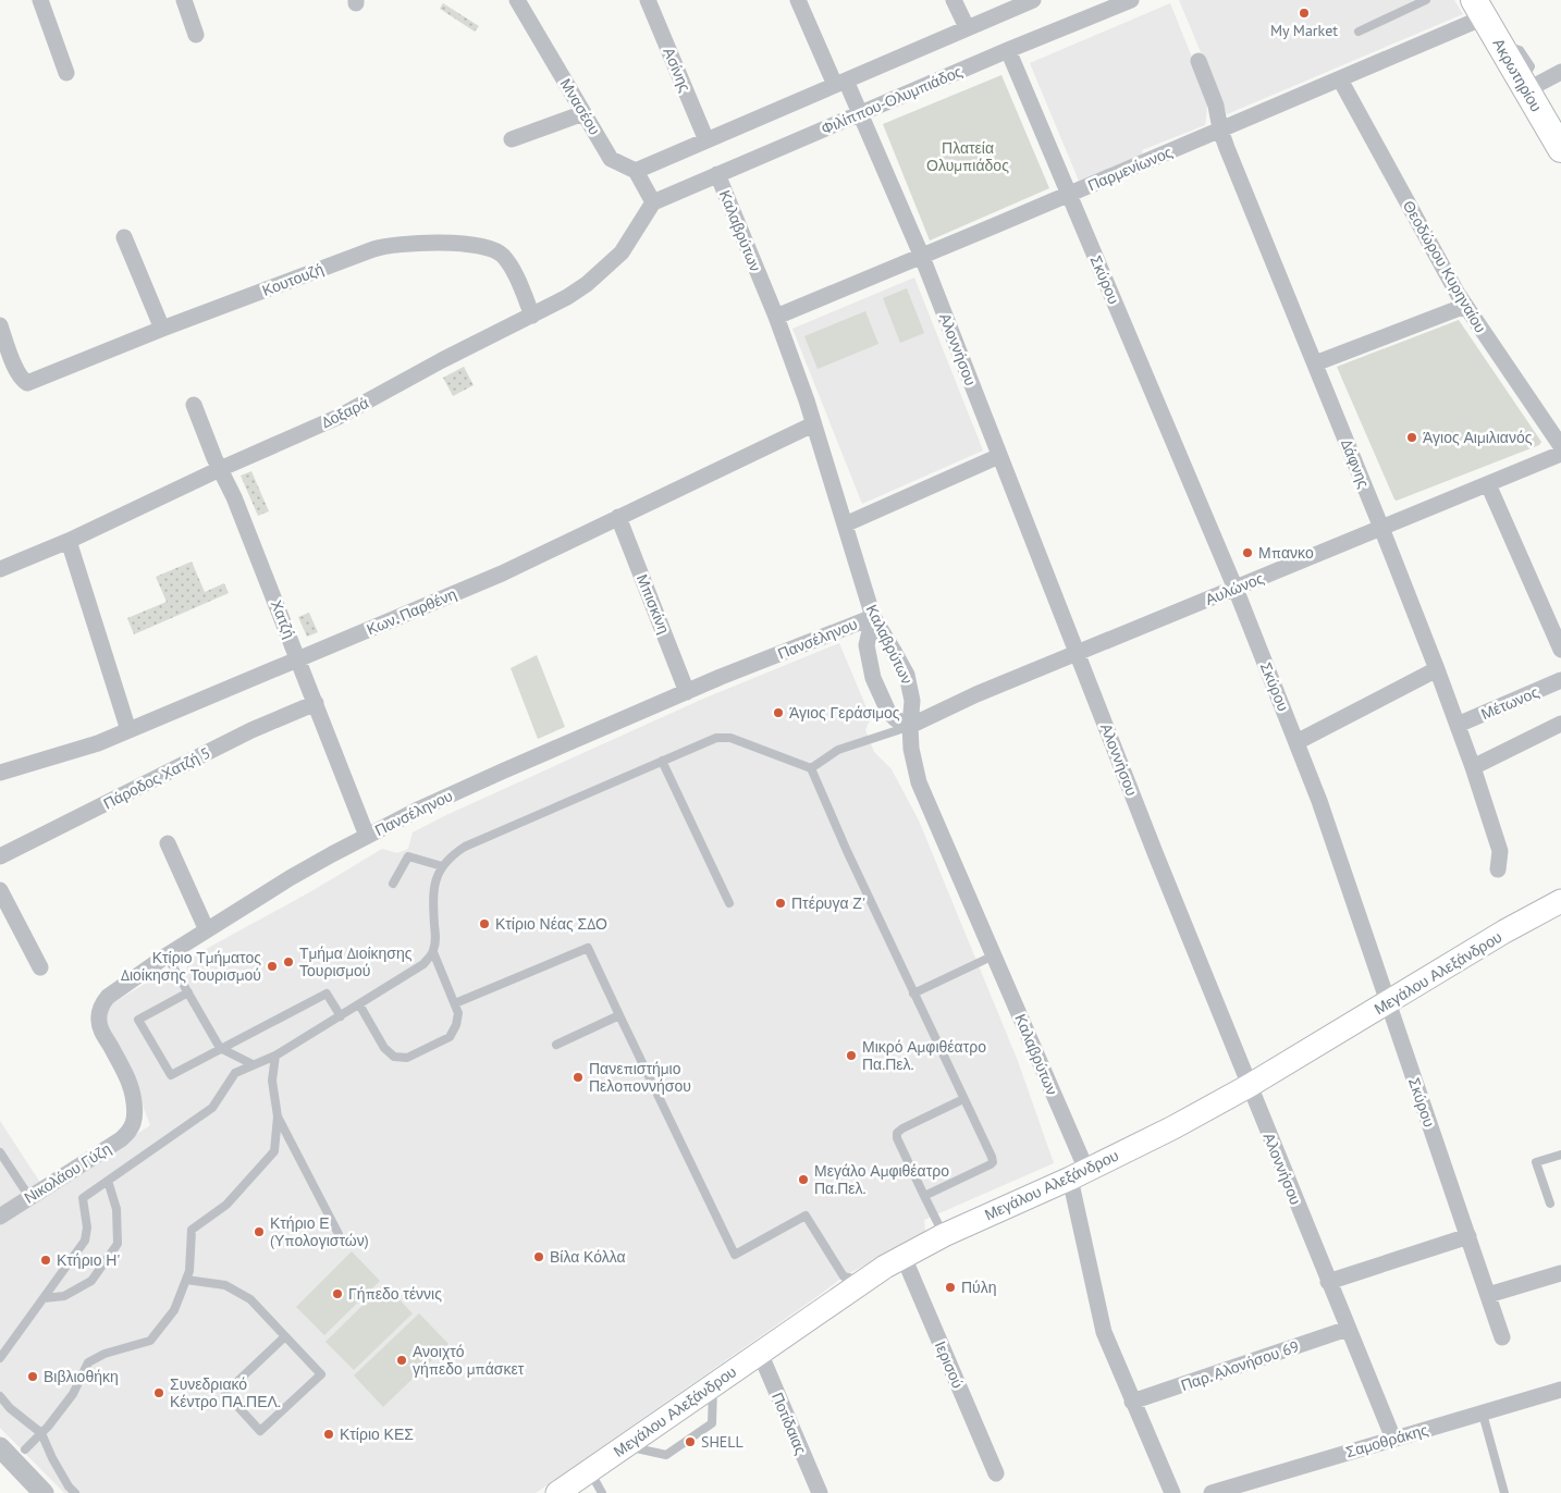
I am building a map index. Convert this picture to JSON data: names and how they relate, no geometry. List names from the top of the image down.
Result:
{
  "streets": {
    "main road": ["Ακρωτηρίου", "Μεγάλου Αλεξάνδρου"],
    "street": [
      "Ασίνης",
      "Φιλίππου-Ολυμπιάδος",
      "Μνασέου",
      "Παρμενίωνος",
      "Καλαβρύτων",
      "Θεοδώρου Κυρηναίου",
      "Κουτουζή",
      "Σκύρου",
      "Αλοννήσου",
      "Δοξαρά",
      "Δάφνης",
      "Αυλώνος",
      "Μπισκίνη",
      "Κων. Παρθένη",
      "Χατζή",
      "Πανσέληνου",
      "Μέτωνος",
      "Πάροδος Χατζή 5",
      "Νικολάου Γύζη",
      "Ιερισού",
      "Παρ. Αλονήσου 69",
      "Ποτίδαιας",
      "Σαμοθράκης"
    ]
  },
  "crossings": [
    ["Ακρωτηρίου", "Παρμενίωνος"],
    ["Φιλίππου-Ολυμπιάδος", "Καλαβρύτων"],
    ["Φιλίππου-Ολυμπιάδος", "Σκύρου"],
    ["Φιλίππου-Ολυμπιάδος", "Αλοννήσου"],
    ["Φιλίππου-Ολυμπιάδος", "Δοξαρά"],
    ["Παρμενίωνος", "Καλαβρύτων"],
    ["Παρμενίωνος", "Θεοδώρου Κυρηναίου"],
    ["Παρμενίωνος", "Σκύρου"],
    ["Παρμενίωνος", "Αλοννήσου"],
    ["Παρμενίωνος", "Δάφνης"],
    ["Καλαβρύτων", "Αυλώνος"],
    ["Καλαβρύτων", "Κων. Παρθένη"],
    ["Καλαβρύτων", "Πανσέληνου"],
    ["Καλαβρύτων", "Μεγάλου Αλεξάνδρου"],
    ["Καλαβρύτων", "Παρ. Αλονήσου 69"],
    ["Κουτουζή", "Δοξαρά"],
    ["Σκύρου", "Αυλώνος"],
    ["Σκύρου", "Μεγάλου Αλεξάνδρου"],
    ["Αλοννήσου", "Αυλώνος"],
    ["Αλοννήσου", "Μεγάλου Αλεξάνδρου"],
    ["Αλοννήσου", "Παρ. Αλονήσου 69"],
    ["Αλοννήσου", "Σαμοθράκης"],
    ["Δοξαρά", "Χατζή"],
    ["Δάφνης", "Αυλώνος"],
    ["Δάφνης", "Μέτωνος"],
    ["Μπισκίνη", "Κων. Παρθένη"],
    ["Μπισκίνη", "Πανσέληνου"],
    ["Κων. Παρθένη", "Χατζή"],
    ["Χατζή", "Πανσέληνου"],
    ["Χατζή", "Πάροδος Χατζή 5"],
    ["Πανσέληνου", "Νικολάου Γύζη"],
    ["Μεγάλου Αλεξάνδρου", "Ιερισού"],
    ["Μεγάλου Αλεξάνδρου", "Ποτίδαιας"]
  ],
  "parks": ["Πλατεία Ολυμπιάδος"],
  "places": [
    "My Market",
    "Άγιος Αιμιλιανός",
    "Μπανκο",
    "Άγιος Γεράσιμος",
    "Πτέρυγα Ζ'",
    "Κτίριο Νέας ΣΔΟ",
    "Τμήμα Διοίκησης Τουρισμού",
    "Κτίριο Τμήματος Διοίκησης Τουρισμού",
    "Μικρό Αμφιθέατρο Πα.Πελ.",
    "Πανεπιστήμιο Πελοποννήσου",
    "Μεγάλο Αμφιθέατρο Πα.Πελ.",
    "Κτήριο Ε (Υπολογιστών)",
    "Βίλα Κόλλα",
    "Κτήριο Η'",
    "Πύλη",
    "Γήπεδο τέννις",
    "Ανοιχτό γήπεδο μπάσκετ",
    "Βιβλιοθήκη",
    "Συνεδριακό Κέντρο ΠΑ.ΠΕΛ.",
    "Κτίριο ΚΕΣ",
    "SHELL"
  ]
}
